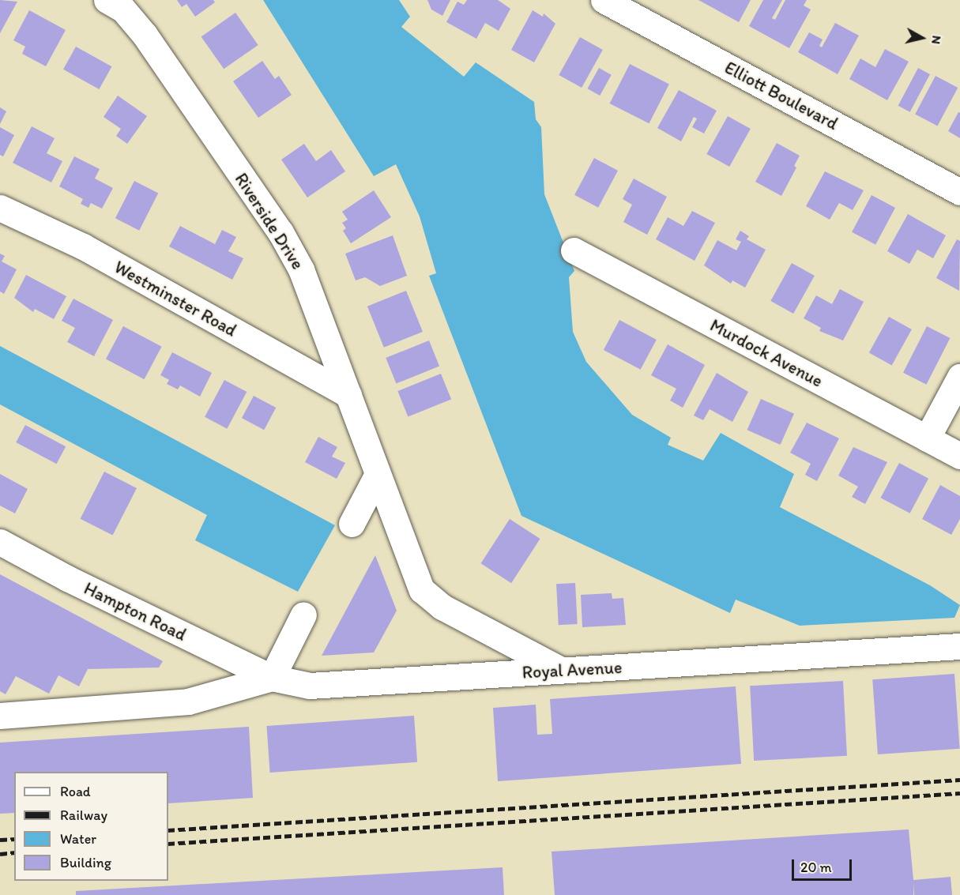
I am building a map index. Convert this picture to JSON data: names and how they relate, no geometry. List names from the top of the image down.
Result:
{
  "streets": {
    "street": [
      "Elliott Boulevard",
      "Riverside Drive",
      "Westminster Road",
      "Murdock Avenue",
      "Hampton Road",
      "Royal Avenue"
    ]
  },
  "crossings": [
    ["Riverside Drive", "Westminster Road"],
    ["Riverside Drive", "Royal Avenue"],
    ["Hampton Road", "Royal Avenue"]
  ],
  "legend": [
    "Road",
    "Railway",
    "Water",
    "Building"
  ],
  "scale_bar": "20 m",
  "north": "right"
}
